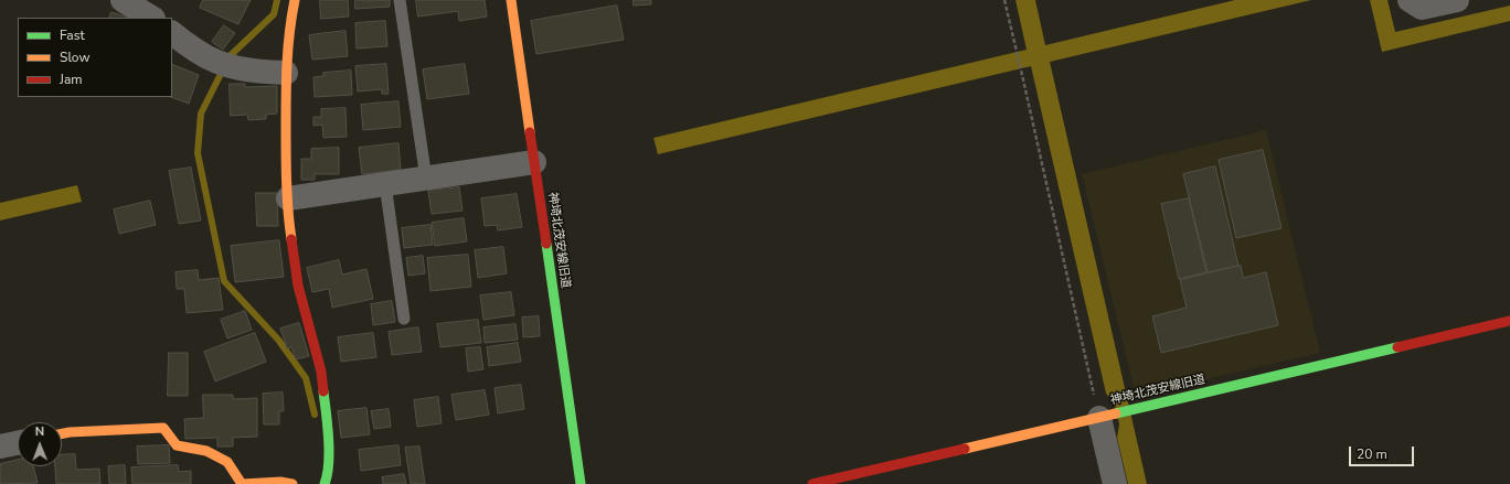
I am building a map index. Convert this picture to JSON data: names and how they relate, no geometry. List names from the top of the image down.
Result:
{
  "streets": {
    "street": ["神埼北茂安線旧道"]
  },
  "legend": ["Fast", "Slow", "Jam"],
  "scale_bar": "20 m",
  "north": "top"
}
